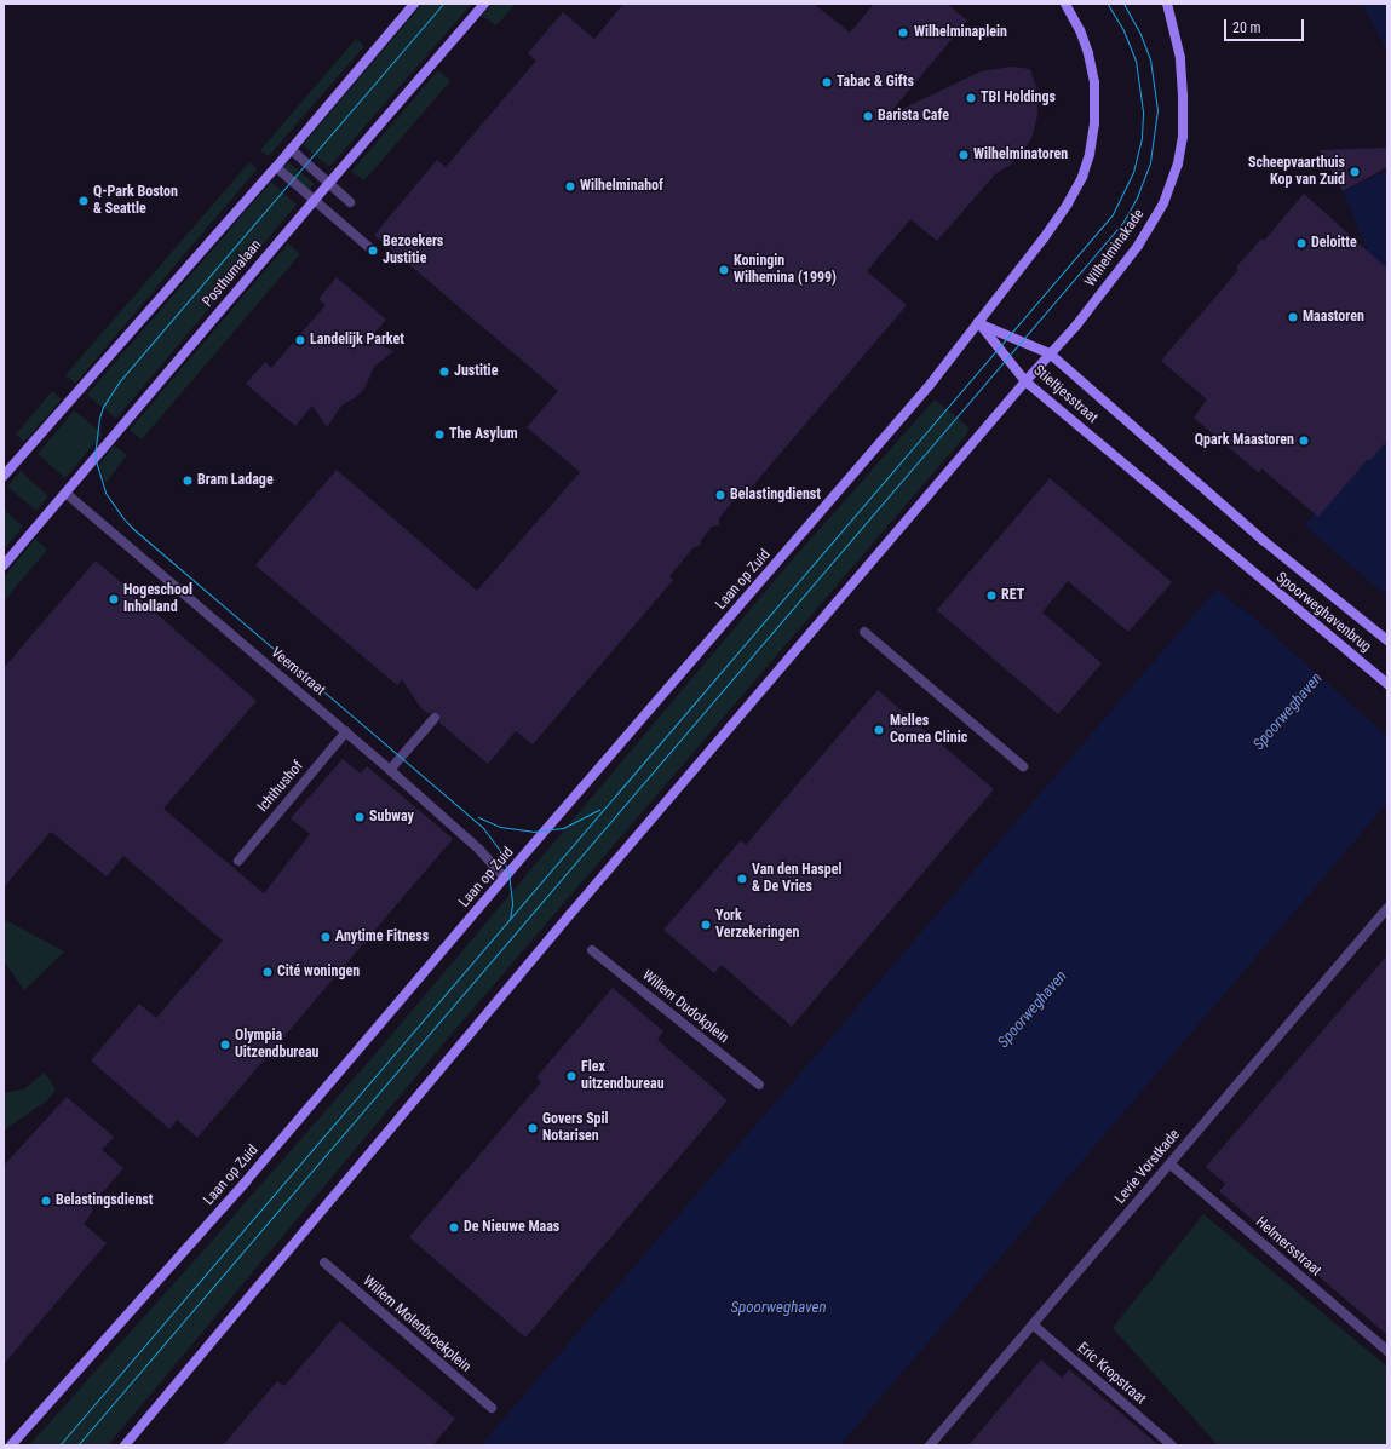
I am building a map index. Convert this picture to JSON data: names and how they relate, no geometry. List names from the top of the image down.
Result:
{
  "streets": {
    "main road": [
      "Wilhelminakade",
      "Posthumalaan",
      "Stieltjesstraat",
      "Laan op Zuid",
      "Spoorweghavenbrug"
    ],
    "street": [
      "Veemstraat",
      "Ichthushof",
      "Willem Dudokplein",
      "Levie Vorstkade",
      "Helmersstraat",
      "Willem Molenbroekplein",
      "Eric Kropstraat"
    ]
  },
  "crossings": [
    ["Wilhelminakade", "Stieltjesstraat"],
    ["Posthumalaan", "Veemstraat"],
    ["Stieltjesstraat", "Laan op Zuid"],
    ["Stieltjesstraat", "Spoorweghavenbrug"],
    ["Laan op Zuid", "Veemstraat"],
    ["Veemstraat", "Ichthushof"],
    ["Levie Vorstkade", "Helmersstraat"],
    ["Levie Vorstkade", "Eric Kropstraat"]
  ],
  "water": ["Spoorweghaven"],
  "places": [
    "Wilhelminaplein",
    "Tabac & Gifts",
    "TBI Holdings",
    "Barista Cafe",
    "Wilhelminatoren",
    "Scheepvaarthuis Kop van Zuid",
    "Wilhelminahof",
    "Q-Park Boston & Seattle",
    "Deloitte",
    "Bezoekers Justitie",
    "Koningin Wilhemina (1999)",
    "Maastoren",
    "Landelijk Parket",
    "Justitie",
    "The Asylum",
    "Qpark Maastoren",
    "Bram Ladage",
    "Belastingdienst",
    "RET",
    "Hogeschool Inholland",
    "Melles Cornea Clinic",
    "Subway",
    "Van den Haspel & De Vries",
    "York Verzekeringen",
    "Anytime Fitness",
    "Cité woningen",
    "Olympia Uitzendbureau",
    "Flex uitzendbureau",
    "Govers Spil Notarisen",
    "Belastingsdienst",
    "De Nieuwe Maas"
  ],
  "scale_bar": "20 m"
}
